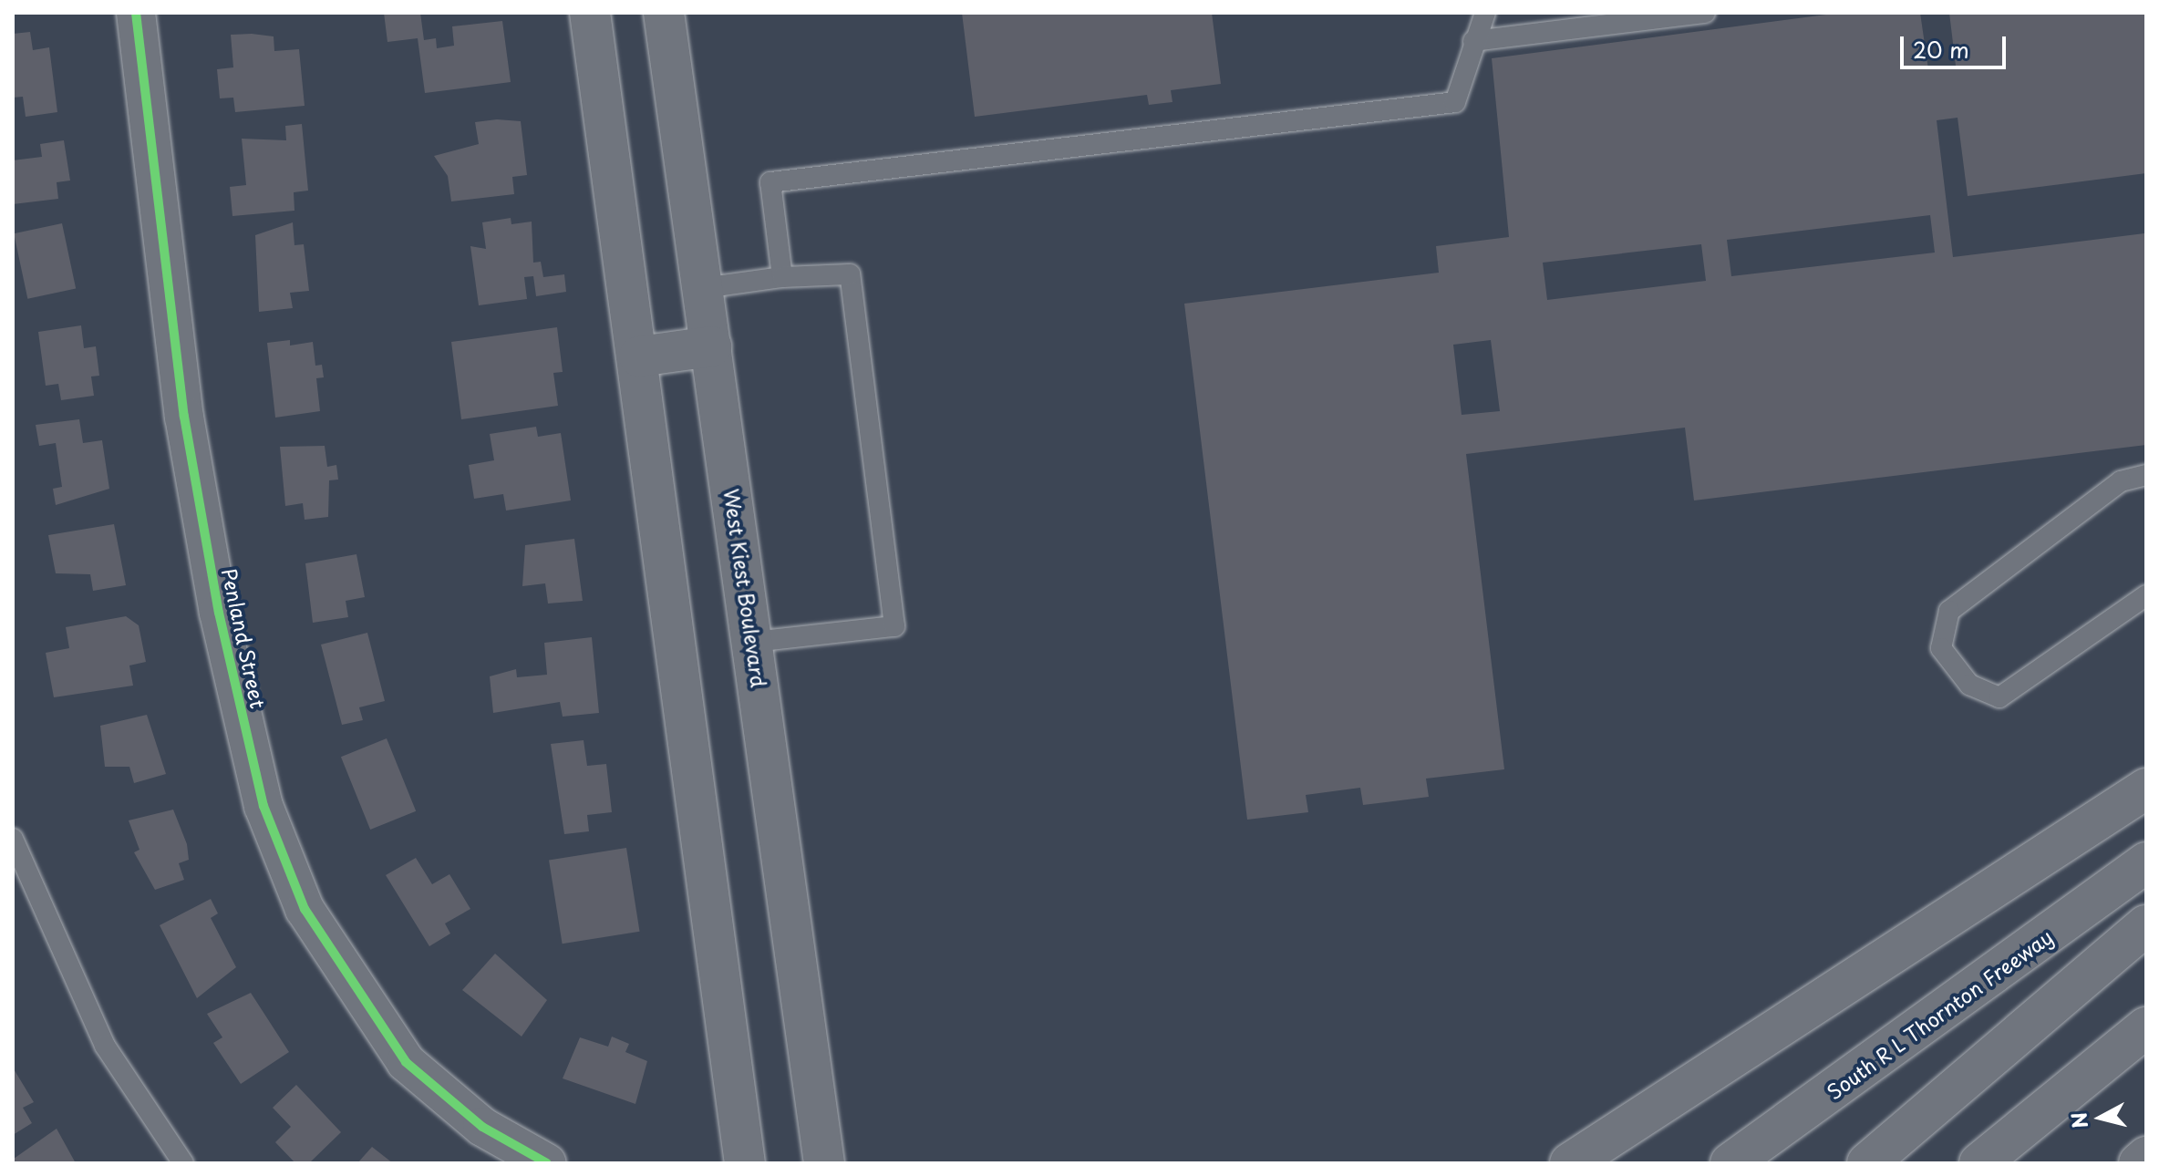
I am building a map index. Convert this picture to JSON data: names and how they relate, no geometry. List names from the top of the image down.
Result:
{
  "streets": {
    "main road": ["West Kiest Boulevard", "South R L Thornton Freeway"],
    "street": ["Penland Street"]
  },
  "scale_bar": "20 m",
  "north": "left"
}
